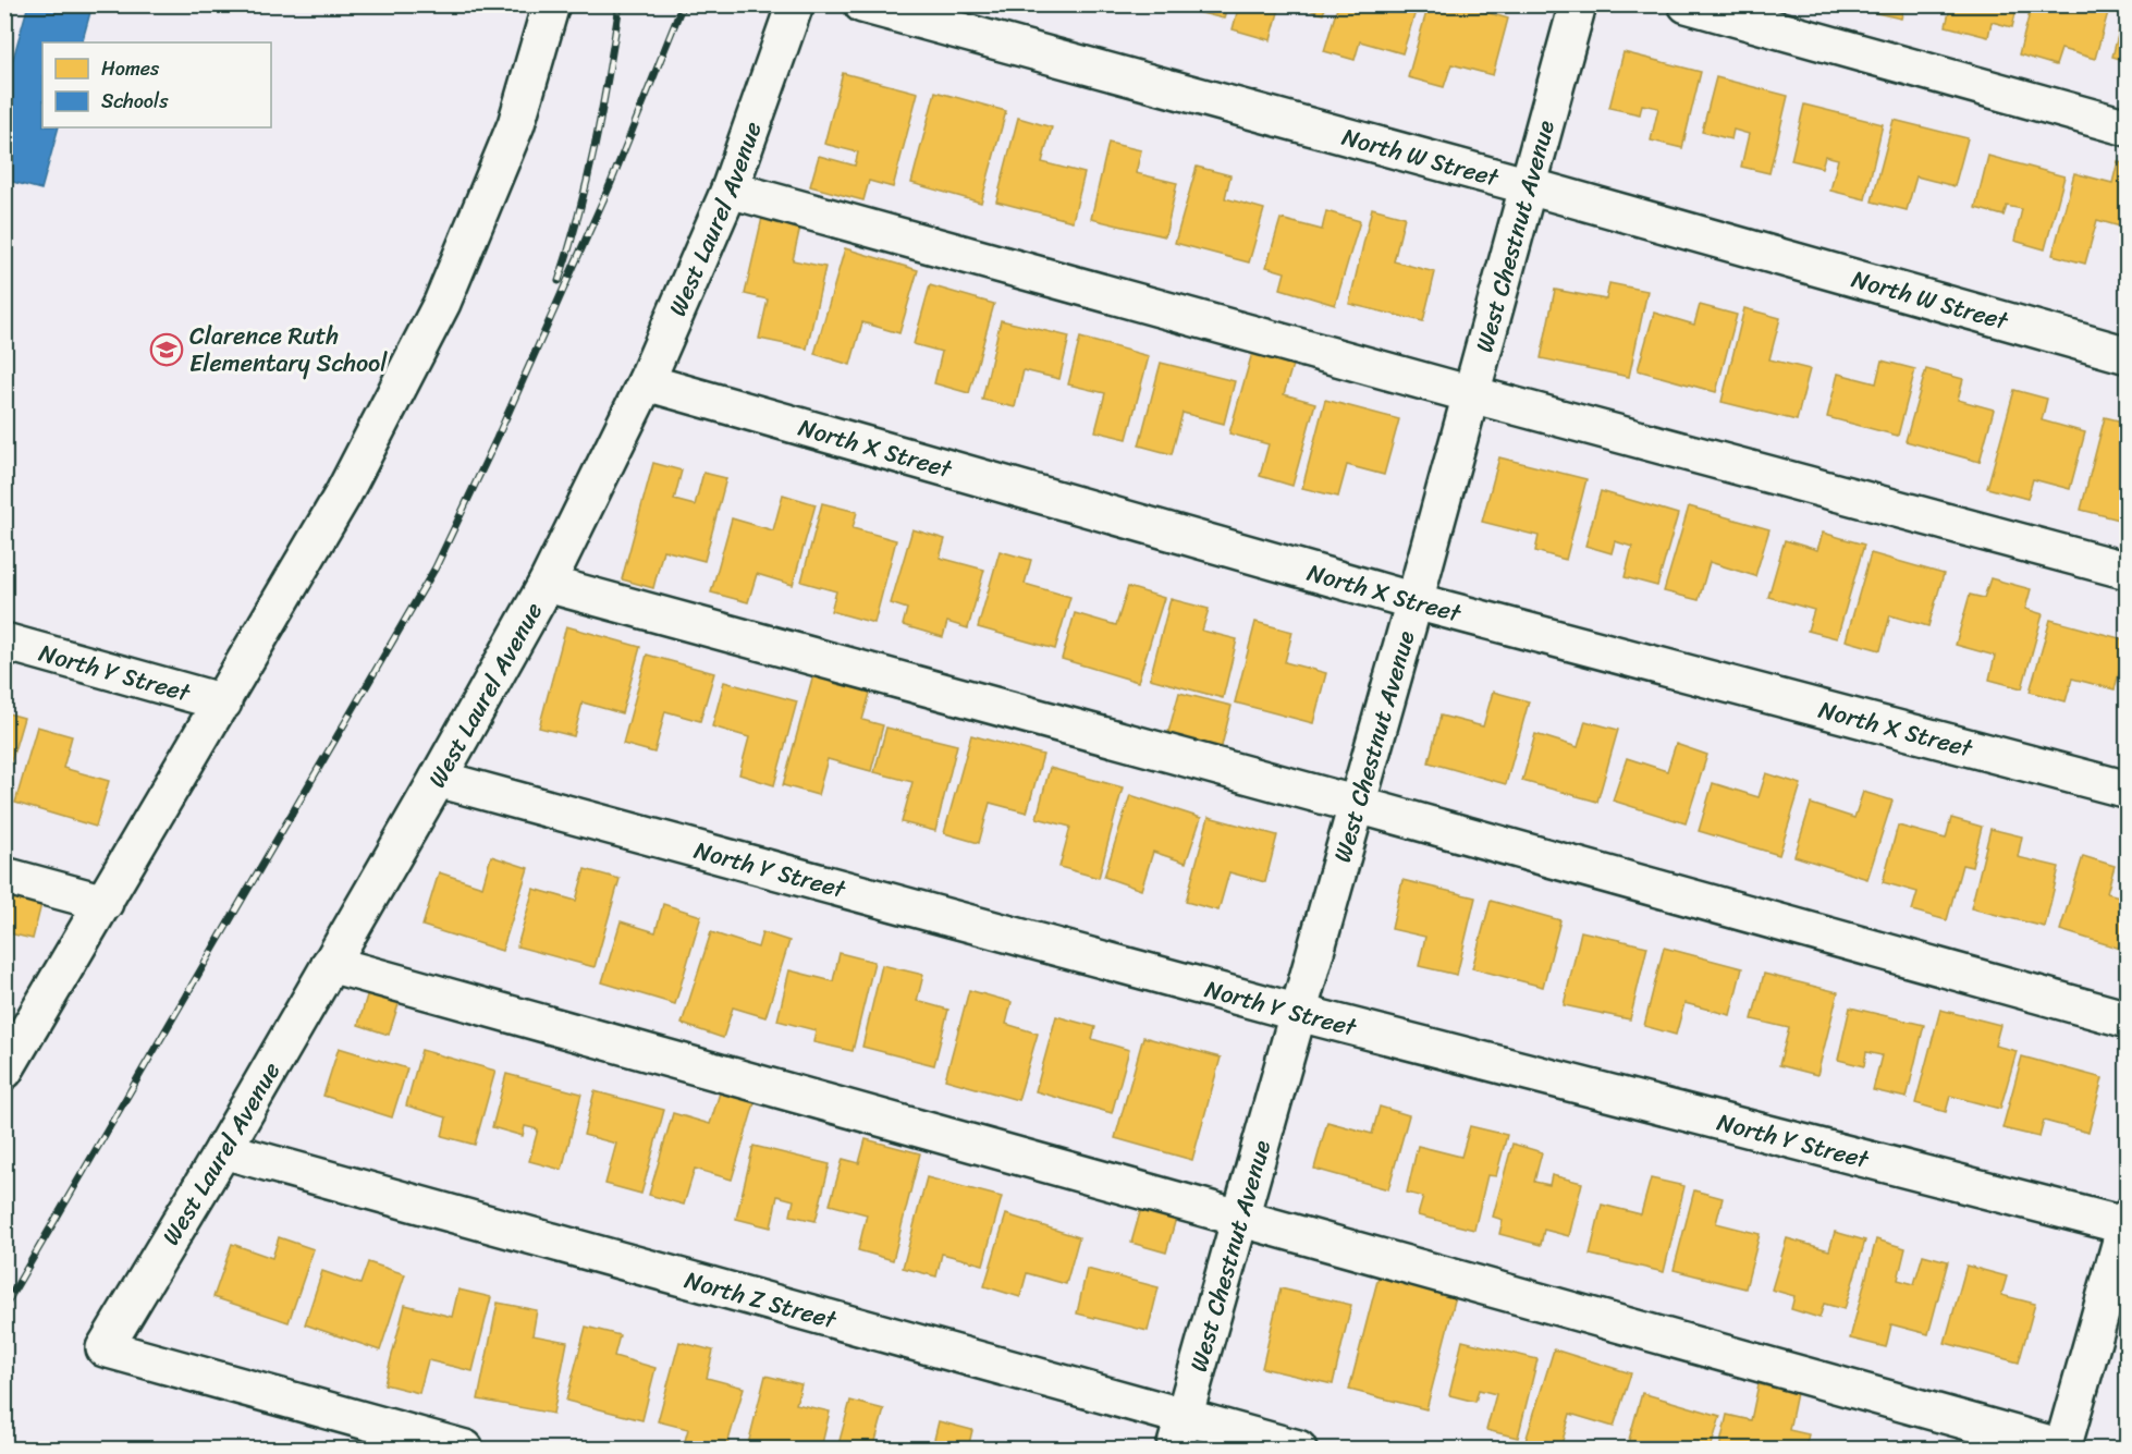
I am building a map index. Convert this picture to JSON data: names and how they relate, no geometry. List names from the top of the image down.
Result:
{
  "streets": {
    "street": [
      "North W Street",
      "West Laurel Avenue",
      "West Chestnut Avenue",
      "North X Street",
      "North Y Street",
      "North Z Street"
    ]
  },
  "crossings": [
    ["North W Street", "West Chestnut Avenue"],
    ["West Laurel Avenue", "North X Street"],
    ["West Laurel Avenue", "North Y Street"],
    ["West Laurel Avenue", "North Z Street"],
    ["West Chestnut Avenue", "North X Street"],
    ["West Chestnut Avenue", "North Y Street"],
    ["West Chestnut Avenue", "North Z Street"]
  ],
  "places": {
    "school or university": ["Clarence Ruth Elementary School"]
  },
  "legend": ["Homes", "Schools"]
}
